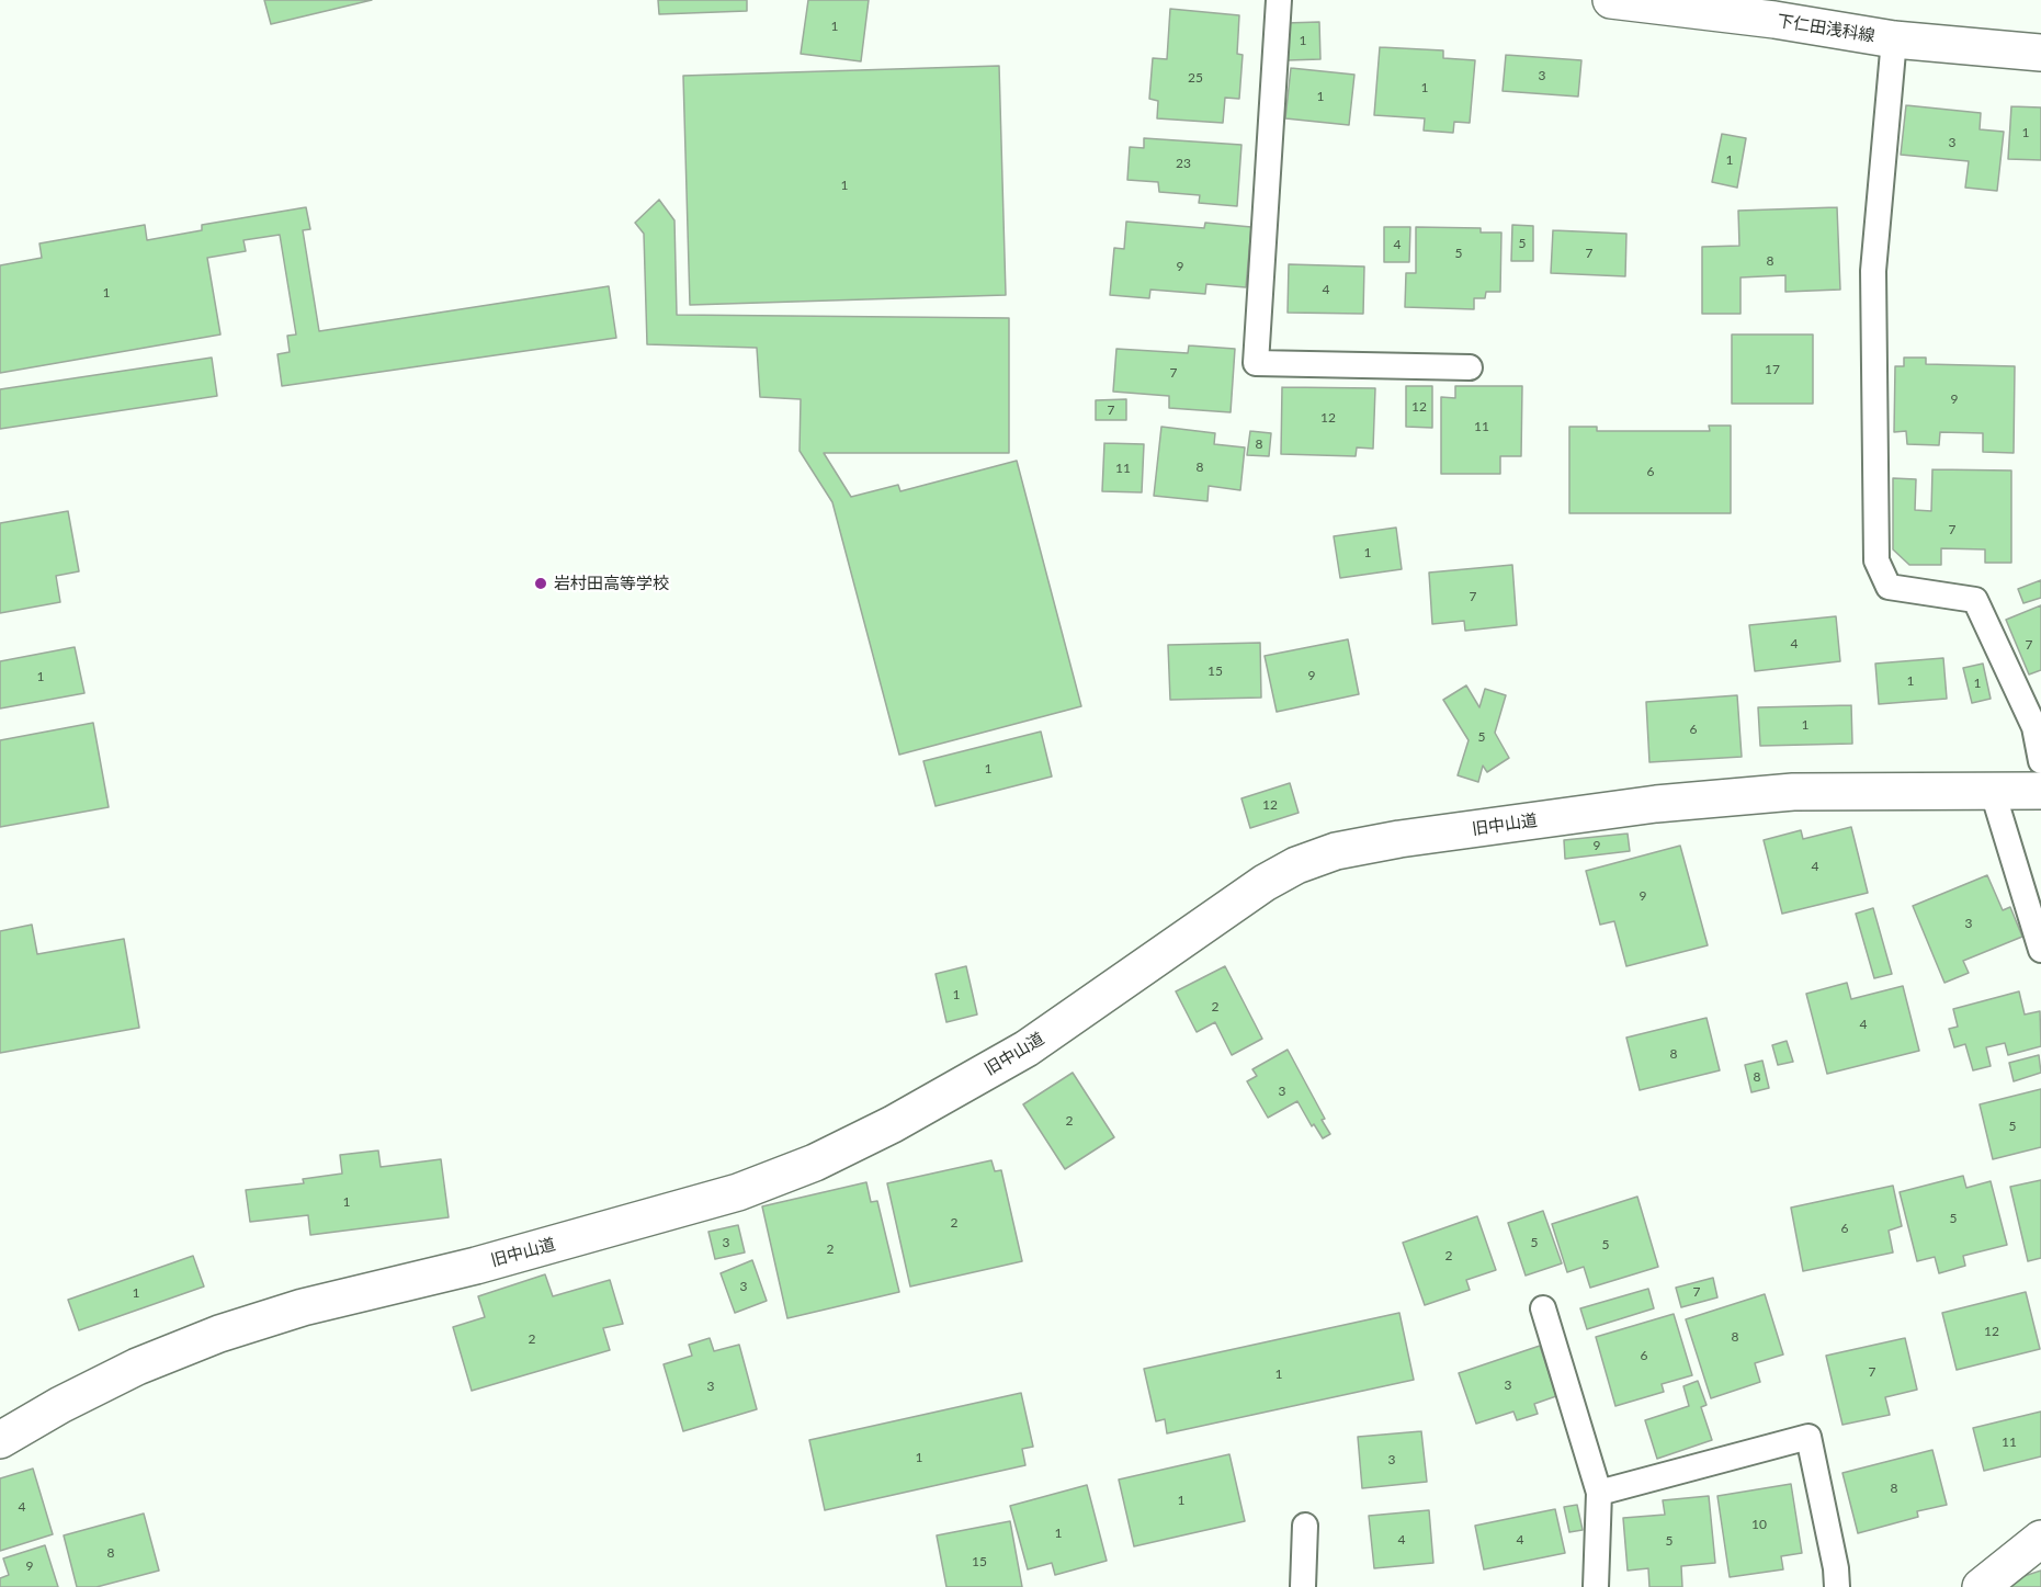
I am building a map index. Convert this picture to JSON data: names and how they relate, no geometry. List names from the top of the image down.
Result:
{
  "streets": {
    "main road": ["下仁田浅科線", "旧中山道"]
  },
  "places": ["岩村田高等学校"],
  "house_numbers": [
    "1",
    "1",
    "3",
    "25",
    "1",
    "1",
    "1",
    "3",
    "1",
    "23",
    "1",
    "5",
    "4",
    "5",
    "7",
    "8",
    "9",
    "4",
    "1",
    "17",
    "7",
    "9",
    "12",
    "7",
    "12",
    "11",
    "8",
    "8",
    "11",
    "6",
    "7",
    "1",
    "7",
    "4",
    "7",
    "15",
    "9",
    "1",
    "1",
    "1",
    "1",
    "6",
    "5",
    "1",
    "12",
    "9",
    "4",
    "9",
    "3",
    "1",
    "2",
    "4",
    "8",
    "8",
    "3",
    "2",
    "5",
    "1",
    "5",
    "2",
    "6",
    "3",
    "5",
    "5",
    "2",
    "2",
    "3",
    "7",
    "1",
    "12",
    "8",
    "2",
    "6",
    "7",
    "1",
    "3",
    "3",
    "11",
    "1",
    "3",
    "8",
    "1",
    "4",
    "10",
    "1",
    "4",
    "4",
    "5",
    "8",
    "15",
    "9"
  ]
}
